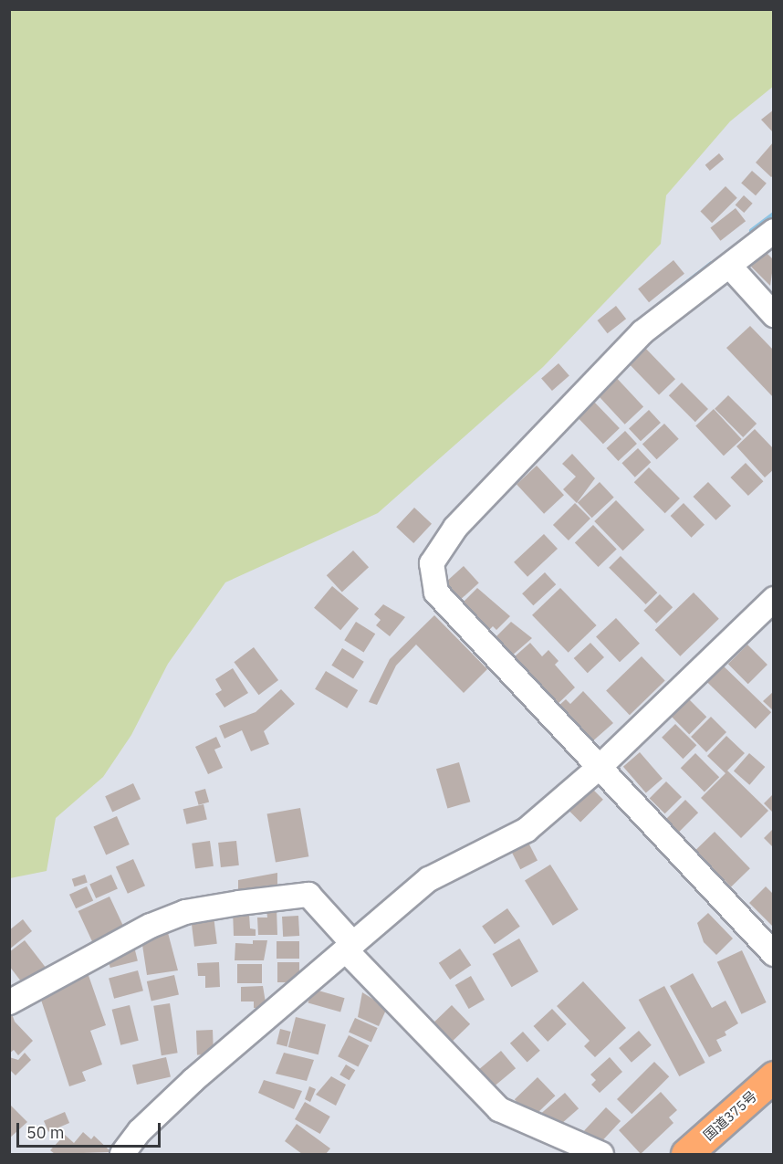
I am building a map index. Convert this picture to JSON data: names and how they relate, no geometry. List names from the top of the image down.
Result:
{
  "streets": {
    "highway": ["国道375号"]
  },
  "scale_bar": "50 m"
}
